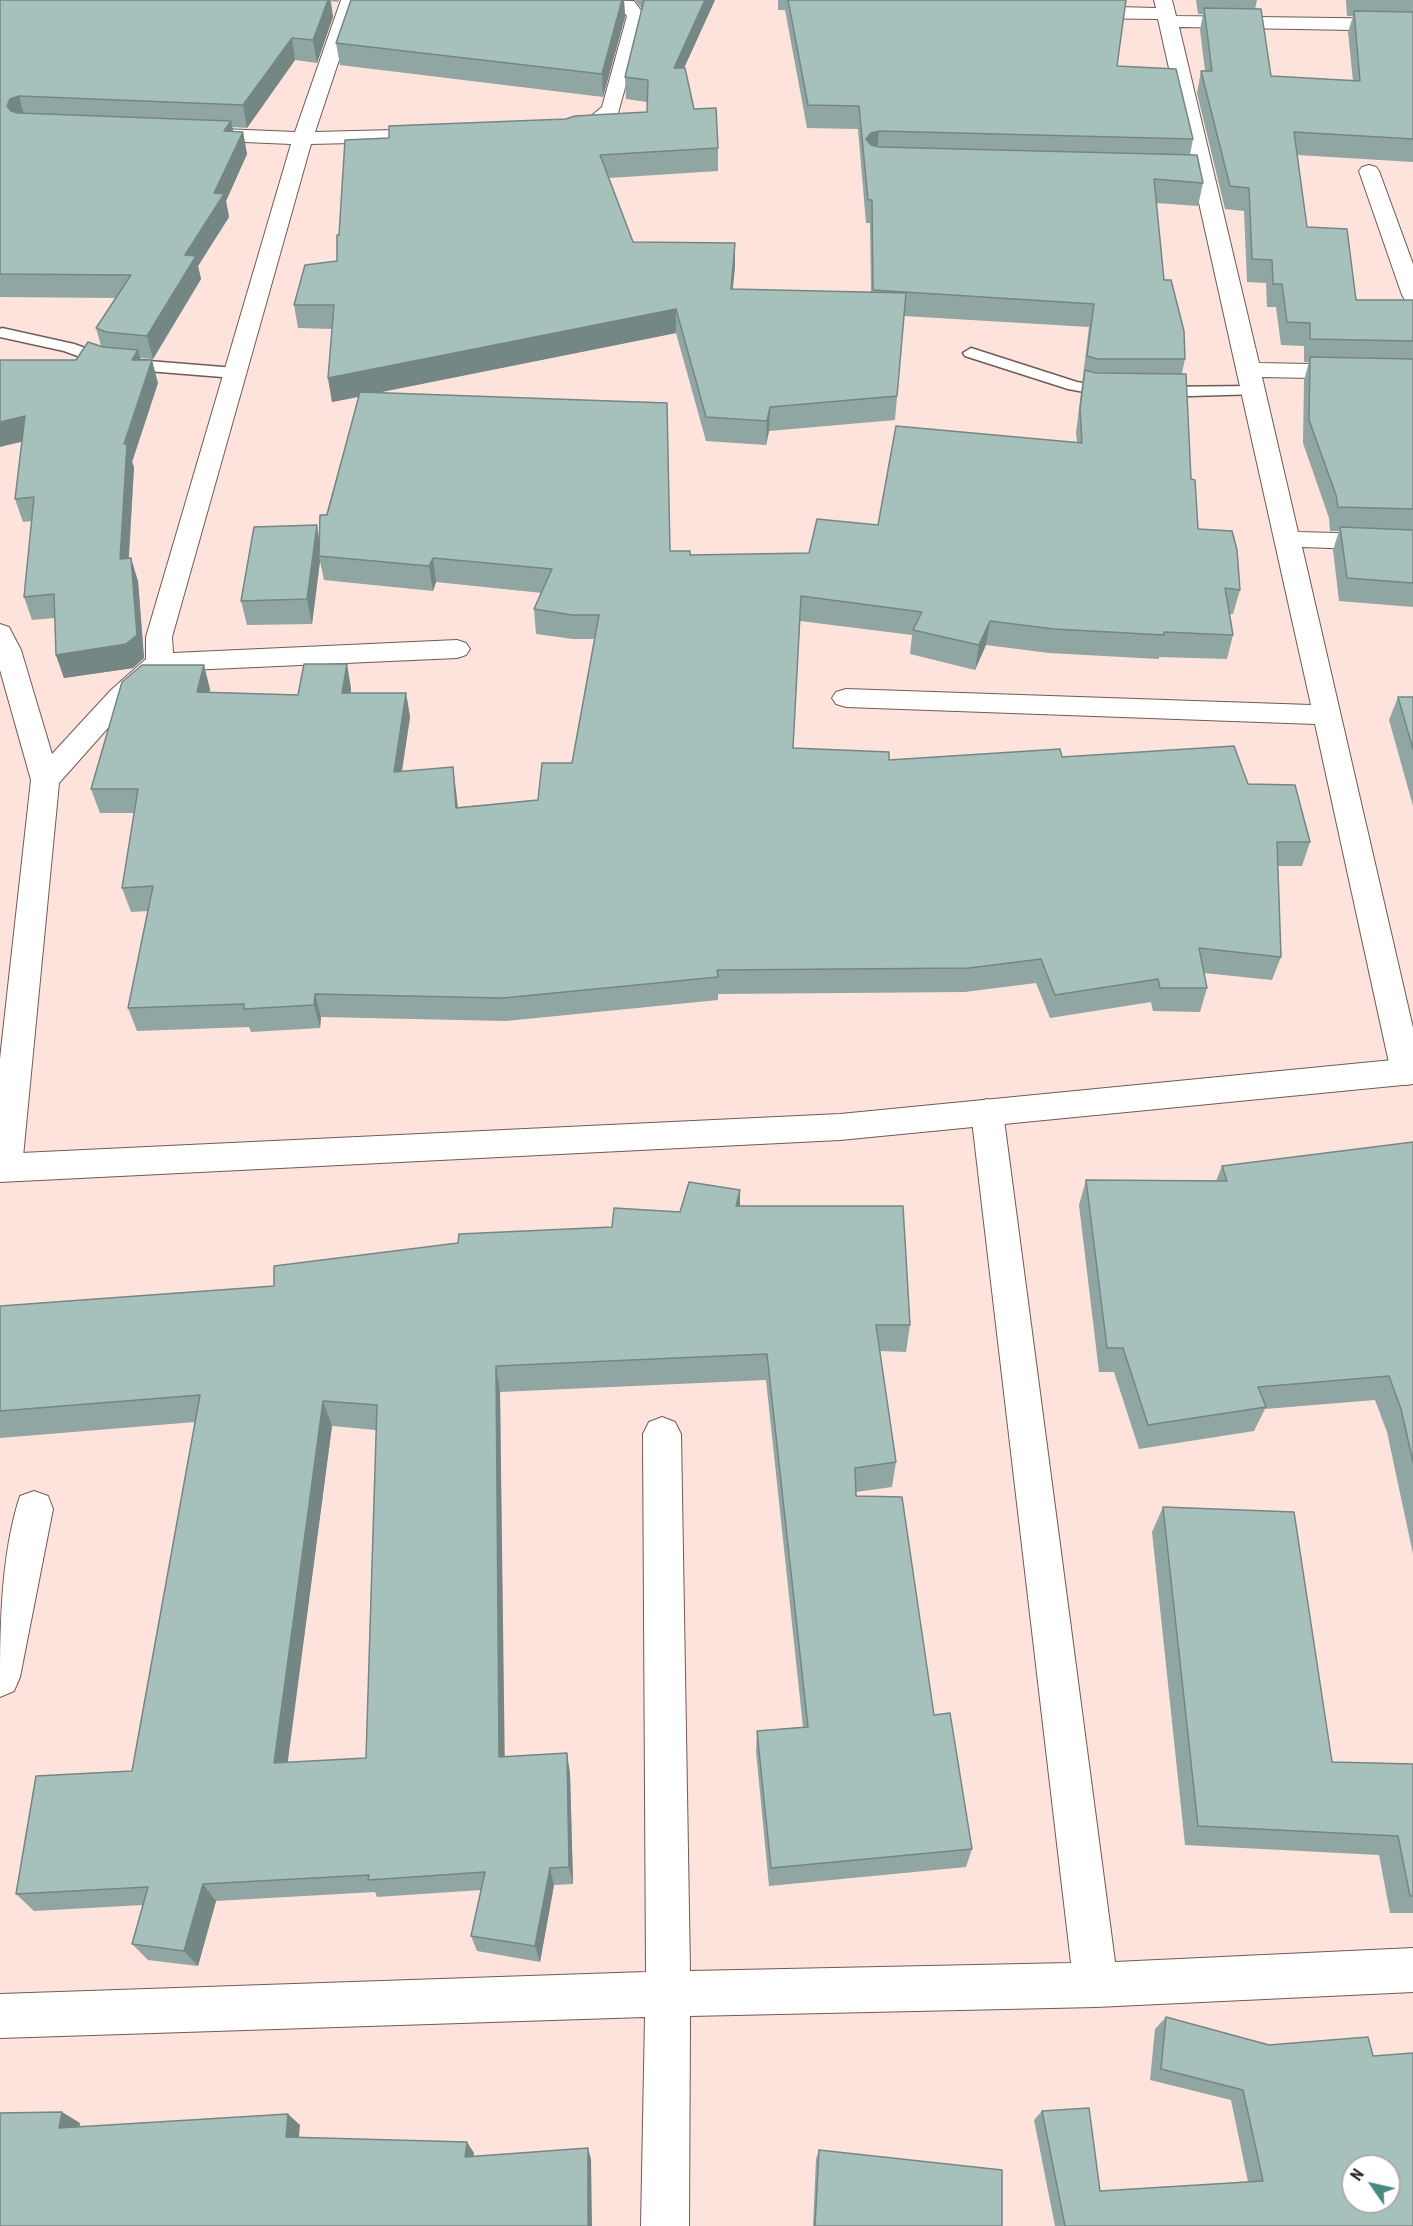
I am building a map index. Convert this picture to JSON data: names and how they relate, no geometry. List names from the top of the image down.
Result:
{
  "north": "top left"
}
